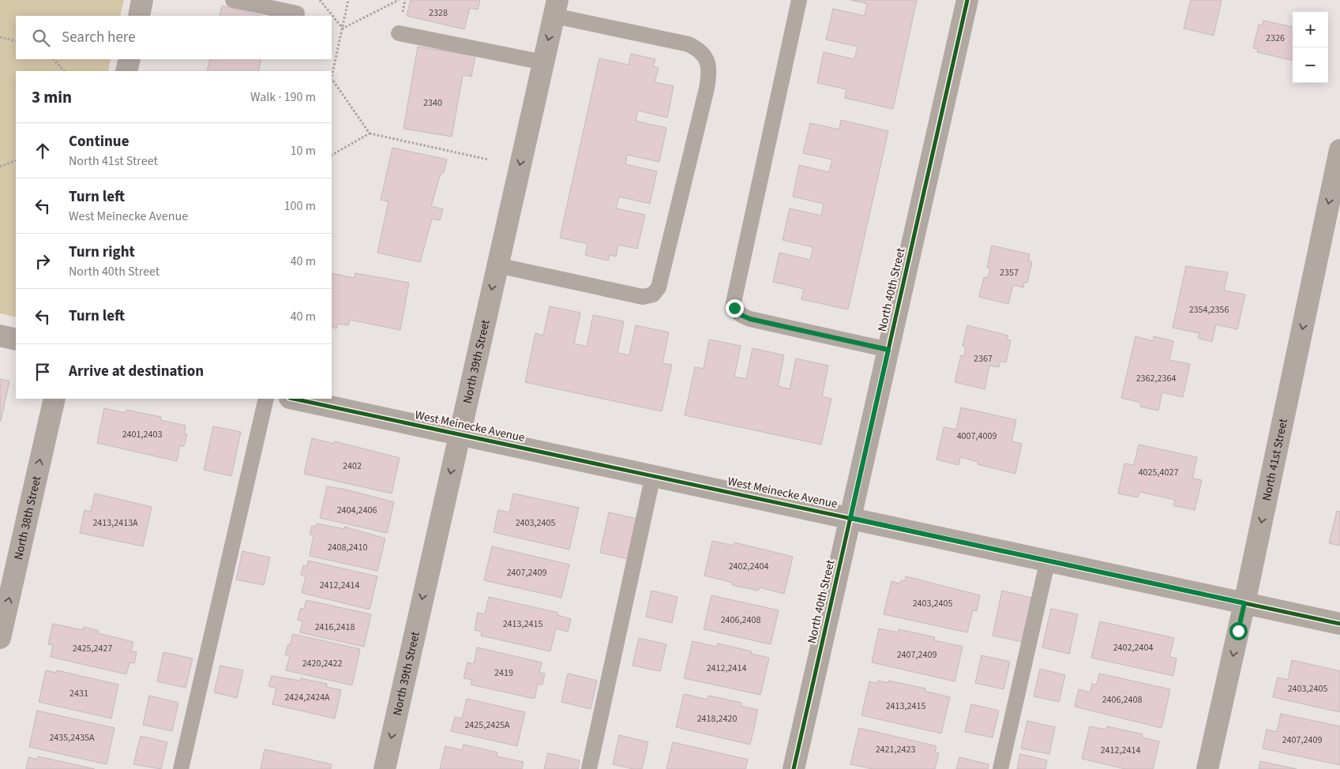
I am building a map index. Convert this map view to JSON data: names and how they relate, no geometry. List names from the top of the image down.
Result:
{
  "streets": {
    "street": [
      "North 40th Street",
      "North 39th Street",
      "West Meinecke Avenue",
      "North 41st Street",
      "North 38th Street"
    ]
  },
  "crossings": [
    ["North 40th Street", "West Meinecke Avenue"],
    ["North 39th Street", "West Meinecke Avenue"],
    ["West Meinecke Avenue", "North 41st Street"]
  ],
  "one_way": ["North 39th Street", "North 41st Street", "North 38th Street"],
  "house_numbers": [
    "2328",
    "2326",
    "2340",
    "2357",
    "2354,2356",
    "2367",
    "2362,2364",
    "2401,2403",
    "4007,4009",
    "2402",
    "4025,4027",
    "2404,2406",
    "2413,2413A",
    "2403,2405",
    "2408,2410",
    "2402,2404",
    "2407,2409",
    "2412,2414",
    "2403,2405",
    "2406,2408",
    "2413,2415",
    "2416,2418",
    "2402,2404",
    "2425,2427",
    "2407,2409",
    "2420,2422",
    "2412,2414",
    "2419",
    "2403,2405",
    "2431",
    "2424,2424A",
    "2406,2408",
    "2413,2415",
    "2418,2420",
    "2425,2425A",
    "2435,2435A",
    "2407,2409",
    "2421,2423",
    "2412,2414"
  ],
  "page": {
    "map_buttons": ["+", "−"],
    "search": "Search here",
    "heading": ["3 min", "Walk · 190 m"],
    "list": [
      ["Continue", "North 41st Street", "10 m"],
      ["Turn left", "West Meinecke Avenue", "100 m"],
      ["Turn right", "North 40th Street", "40 m"],
      ["Turn left", "40 m"],
      "Arrive at destination"
    ]
  }
}
